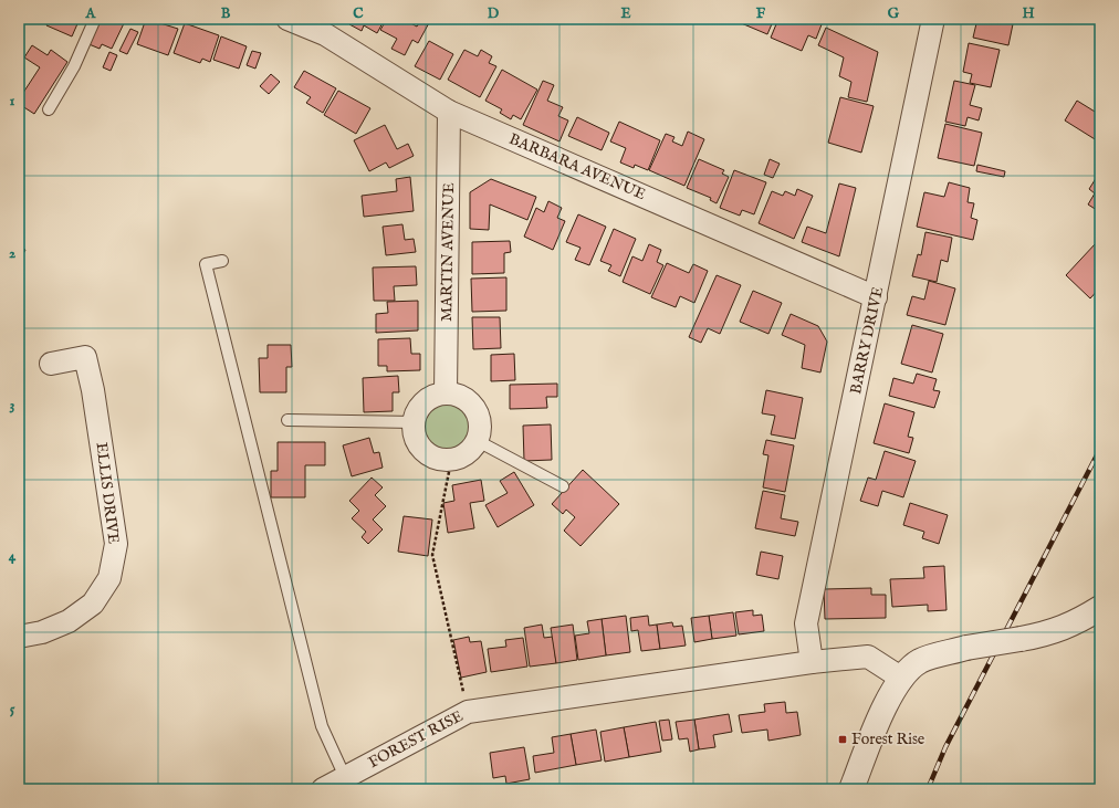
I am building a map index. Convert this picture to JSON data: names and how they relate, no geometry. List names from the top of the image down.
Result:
{
  "streets": {
    "street": [
      "BARBARA AVENUE",
      "MARTIN AVENUE",
      "BARRY DRIVE",
      "ELLIS DRIVE",
      "FOREST RISE"
    ]
  },
  "crossings": [
    ["BARBARA AVENUE", "MARTIN AVENUE"],
    ["BARBARA AVENUE", "BARRY DRIVE"],
    ["BARRY DRIVE", "FOREST RISE"]
  ],
  "places": {
    "transit": ["Forest Rise"]
  },
  "grid": {
    "columns": [
      "A",
      "B",
      "C",
      "D",
      "E",
      "F",
      "G",
      "H"
    ],
    "rows": [
      "1",
      "2",
      "3",
      "4",
      "5"
    ]
  }
}
